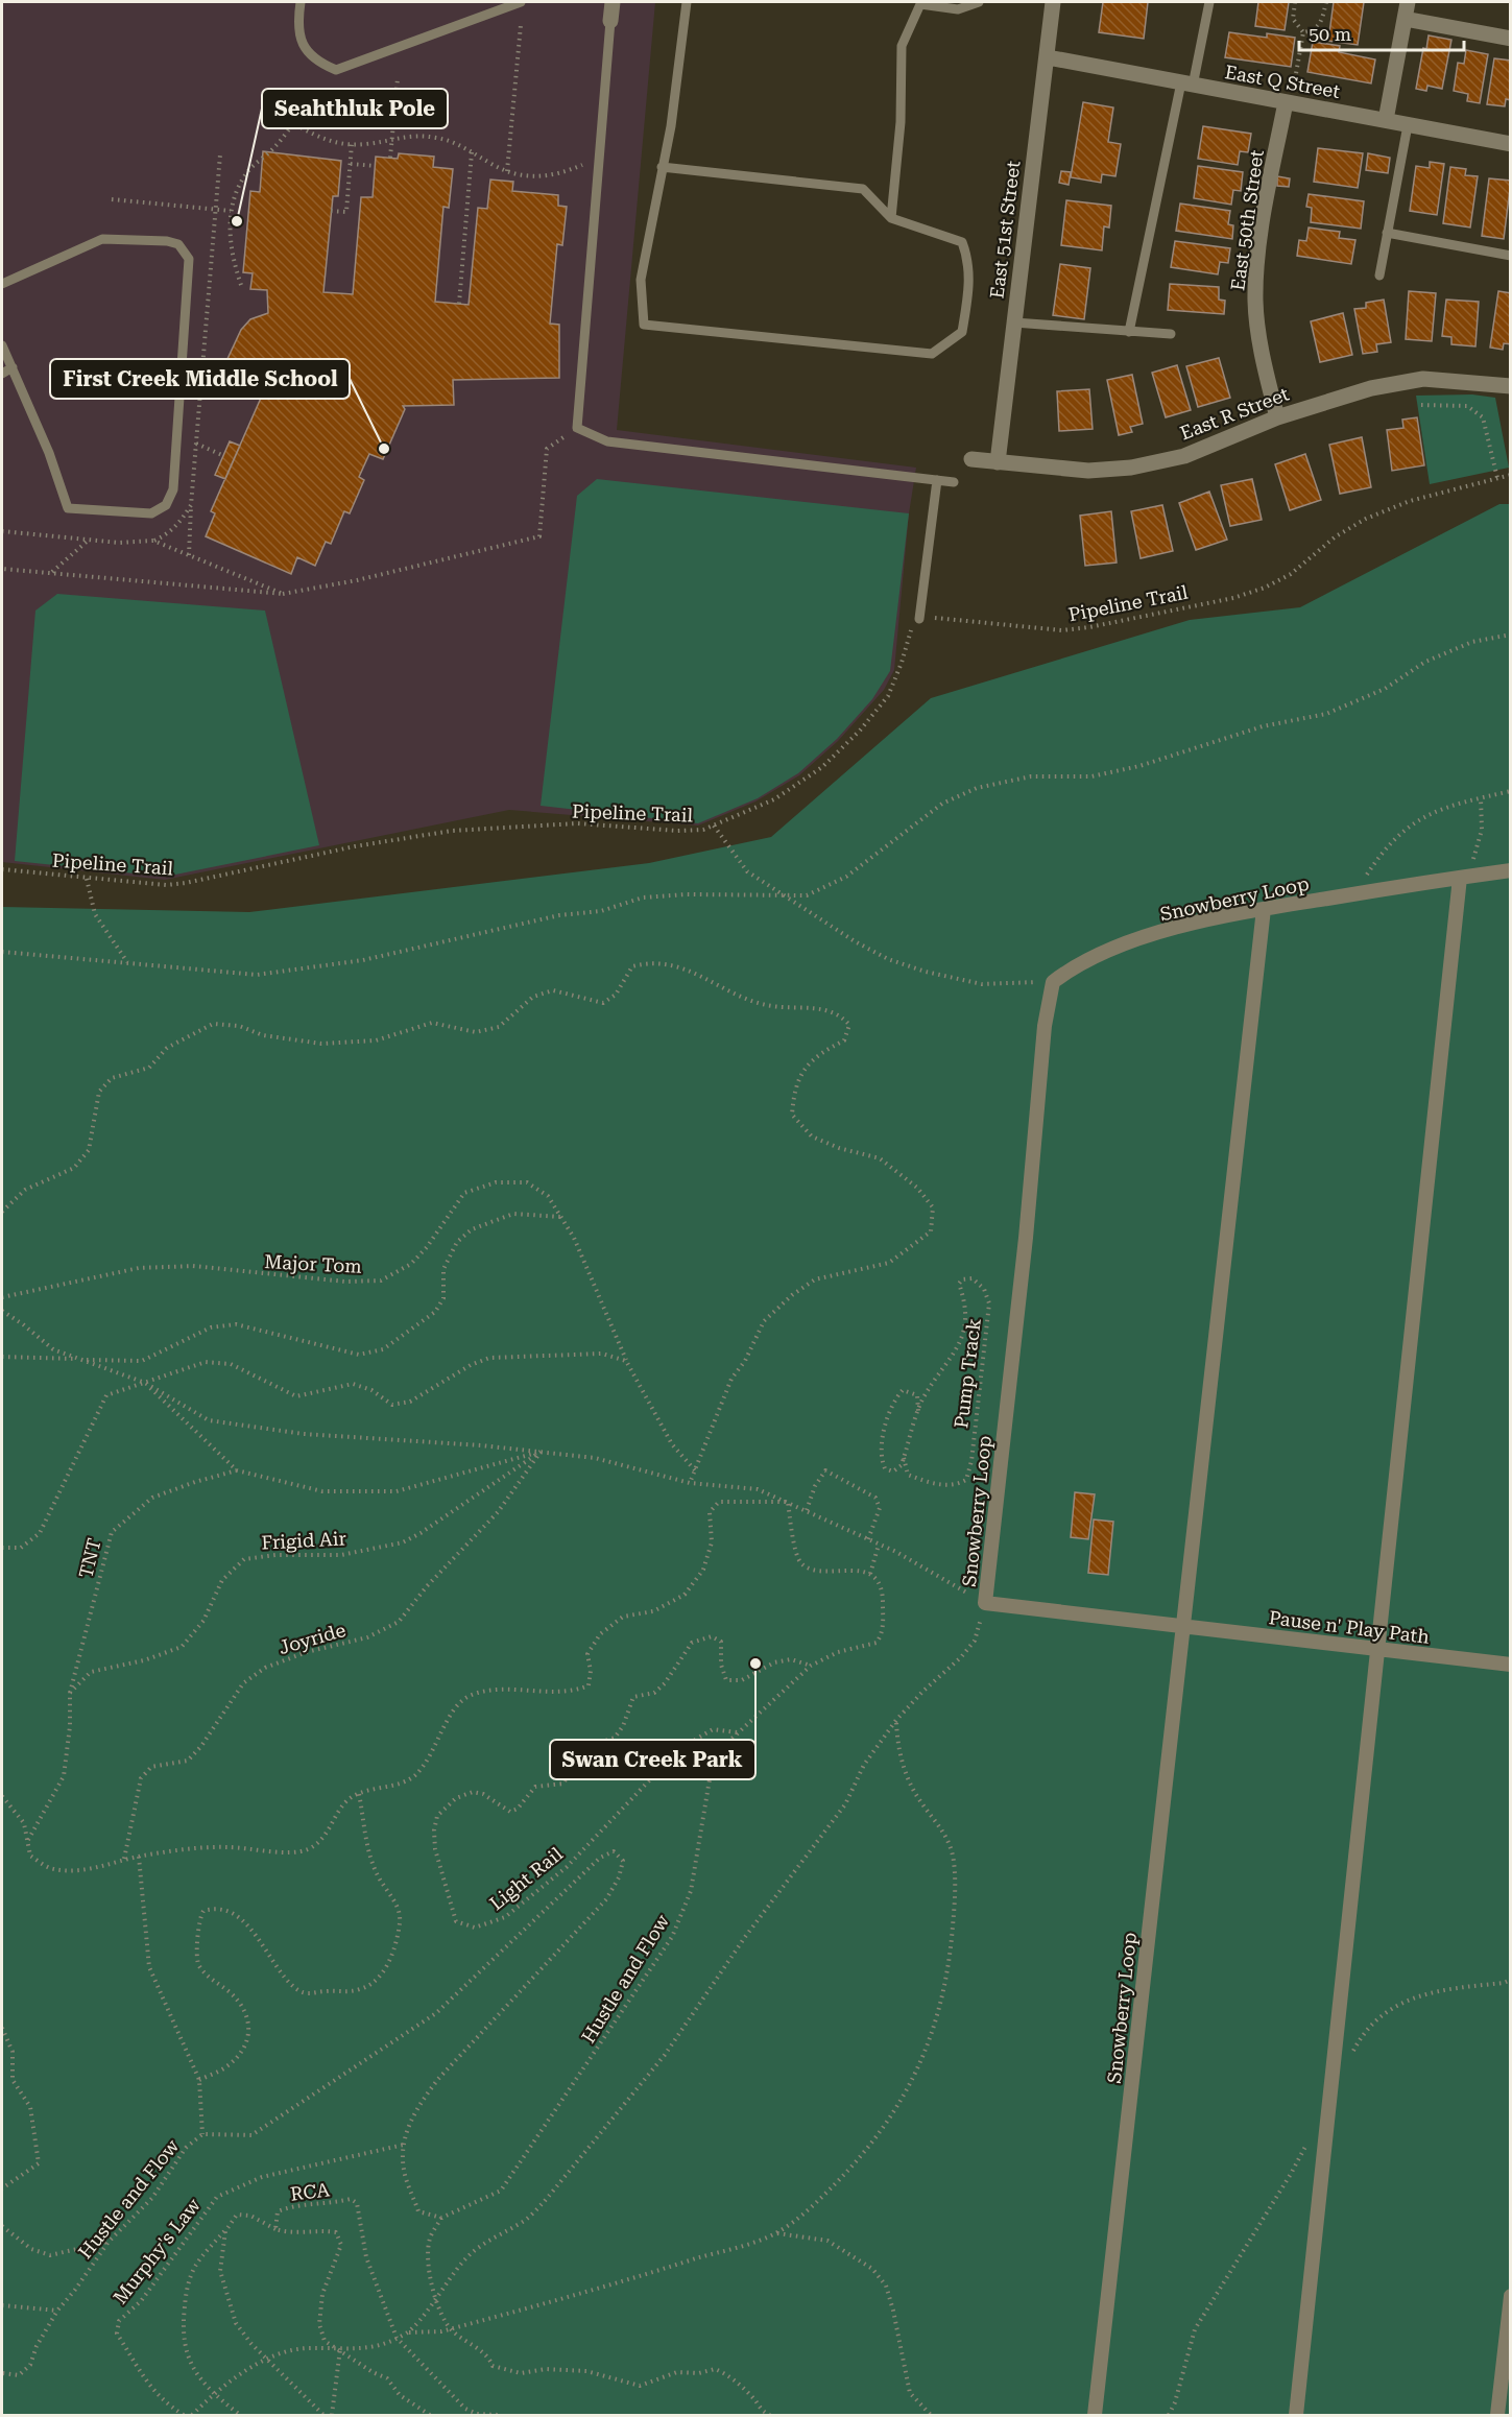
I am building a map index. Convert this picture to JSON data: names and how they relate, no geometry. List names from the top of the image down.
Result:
{
  "streets": {
    "street": [
      "East Q Street",
      "East 50th Street",
      "East 51st Street",
      "East R Street",
      "Snowberry Loop",
      "Pause n' Play Path"
    ],
    "path": [
      "Pipeline Trail",
      "Major Tom",
      "Pump Track",
      "Frigid Air",
      "TNT",
      "Joyride",
      "Light Rail",
      "Hustle and Flow",
      "RCA",
      "Murphy's Law"
    ]
  },
  "crossings": [
    ["East Q Street", "East 50th Street"],
    ["East Q Street", "East 51st Street"],
    ["East 50th Street", "East R Street"],
    ["East 51st Street", "East R Street"],
    ["Snowberry Loop", "Pause n' Play Path"],
    ["Frigid Air", "TNT"],
    ["Frigid Air", "Joyride"],
    ["Light Rail", "Hustle and Flow"],
    ["Hustle and Flow", "Murphy's Law"]
  ],
  "places": ["Seahthluk Pole", "First Creek Middle School", "Swan Creek Park"],
  "scale_bar": "50 m"
}
